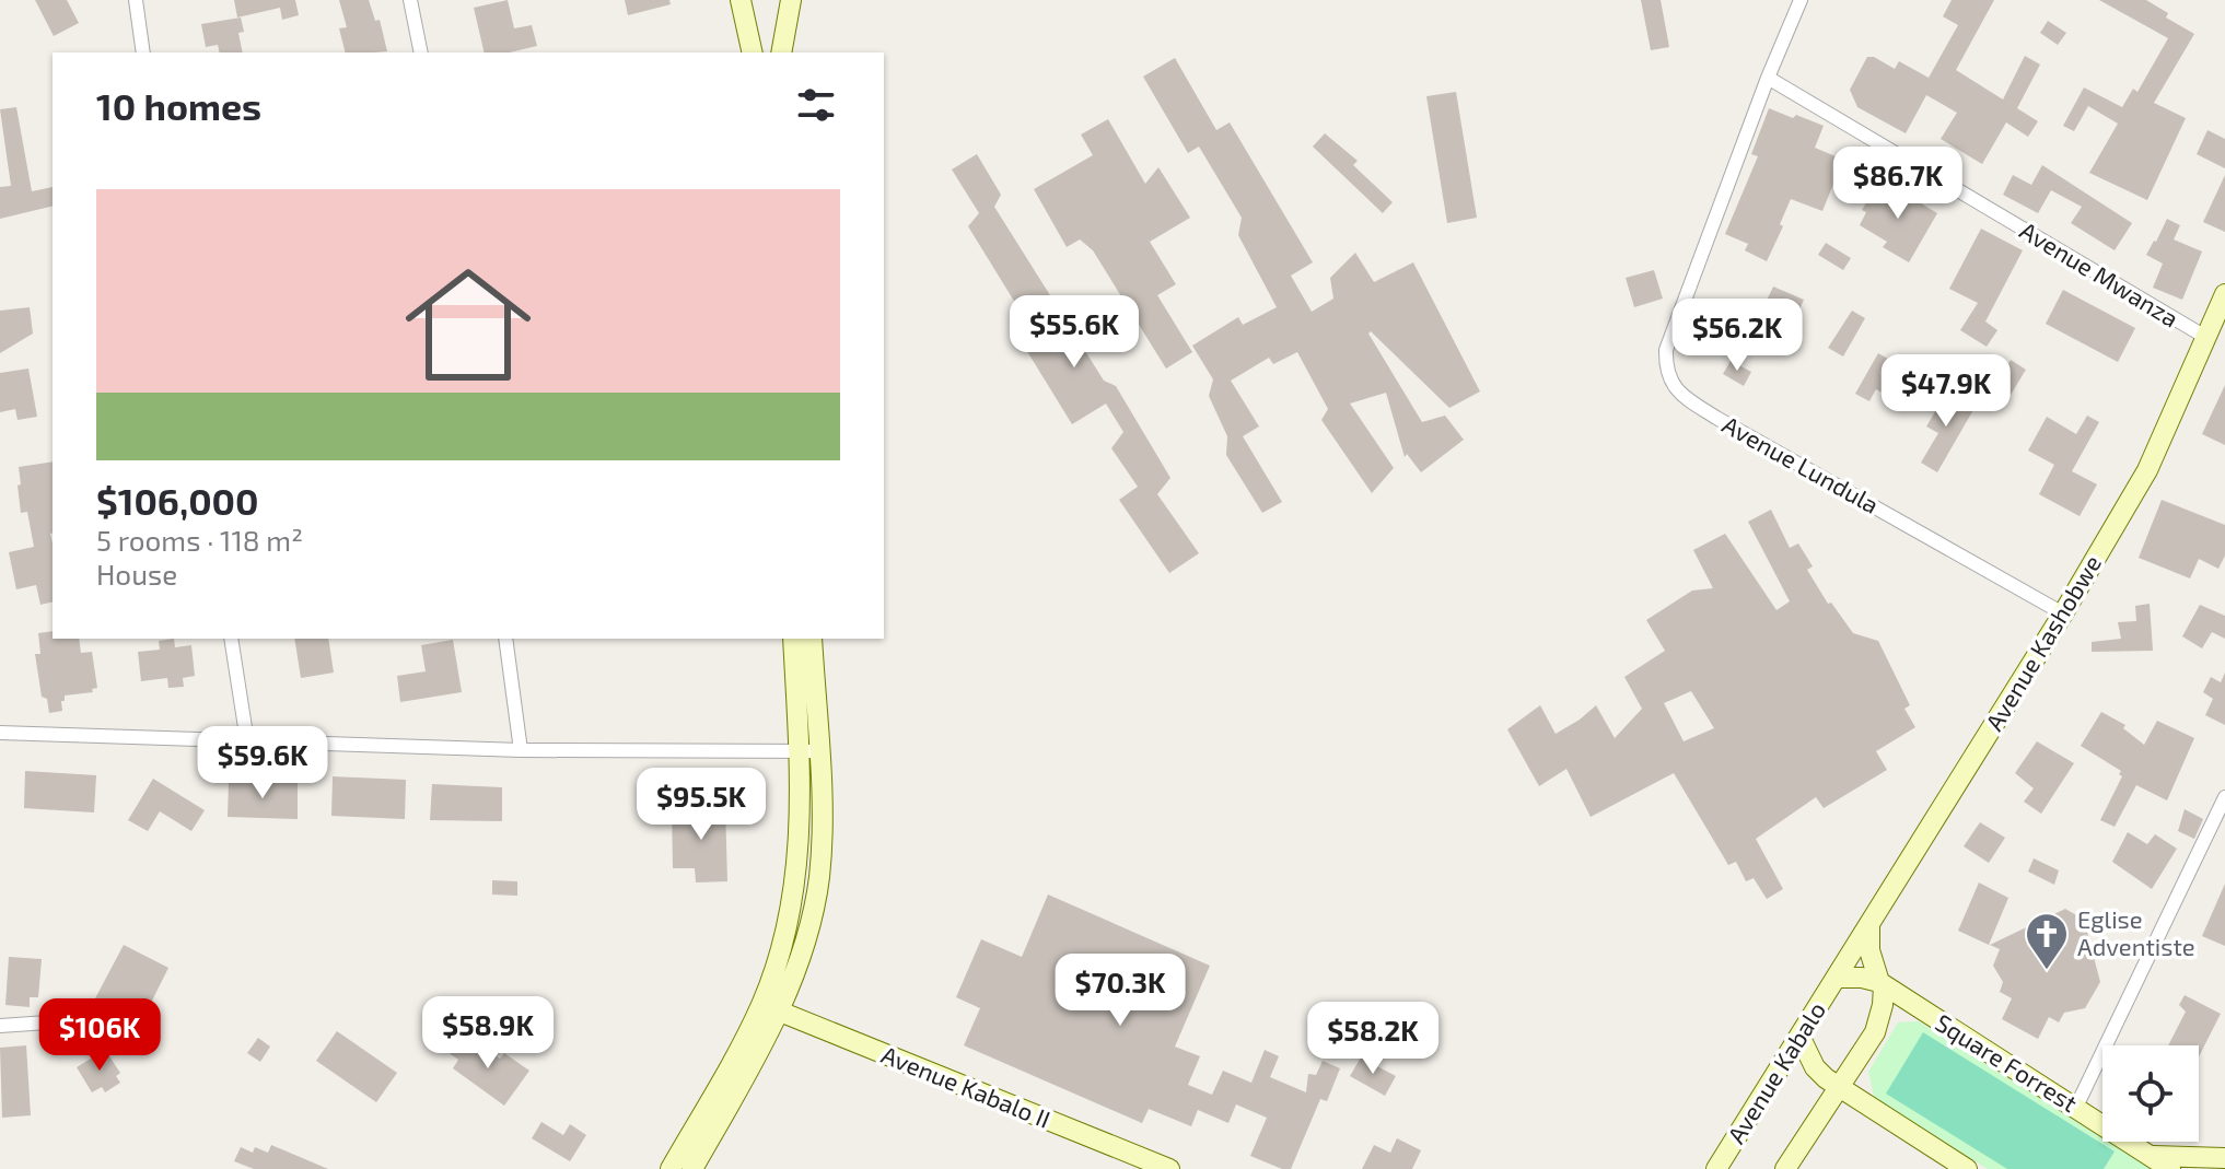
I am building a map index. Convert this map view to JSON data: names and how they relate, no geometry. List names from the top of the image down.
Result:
{
  "streets": {
    "street": [
      "Avenue Mwanza",
      "Avenue Lundula",
      "Avenue Kashobwe",
      "Square Forrest",
      "Avenue Kabalo",
      "Avenue Kabalo II"
    ]
  },
  "crossings": [
    ["Avenue Mwanza", "Avenue Lundula"],
    ["Avenue Mwanza", "Avenue Kashobwe"],
    ["Avenue Lundula", "Avenue Kashobwe"],
    ["Avenue Kashobwe", "Square Forrest"],
    ["Avenue Kashobwe", "Avenue Kabalo"],
    ["Square Forrest", "Avenue Kabalo"]
  ],
  "places": {
    "church": ["Eglise Adventiste"]
  },
  "page": {
    "heading": "10 homes",
    "price": [
      "$86.7K",
      "$55.6K",
      "$56.2K",
      "$47.9K",
      "$59.6K",
      "$95.5K",
      "$70.3K",
      "$58.9K",
      "$106K",
      "$58.2K"
    ],
    "list": [
      {
        "name": "$106,000",
        "note": "5 rooms · 118 m² · House"
      }
    ]
  }
}
